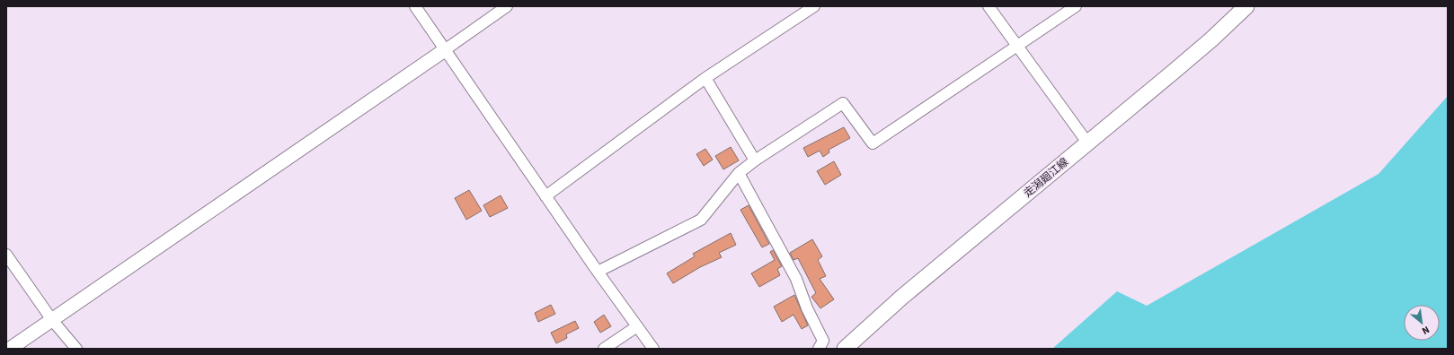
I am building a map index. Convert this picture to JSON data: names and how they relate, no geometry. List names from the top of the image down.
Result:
{
  "streets": {
    "main road": ["走潟廻江線"]
  },
  "north": "bottom right"
}
